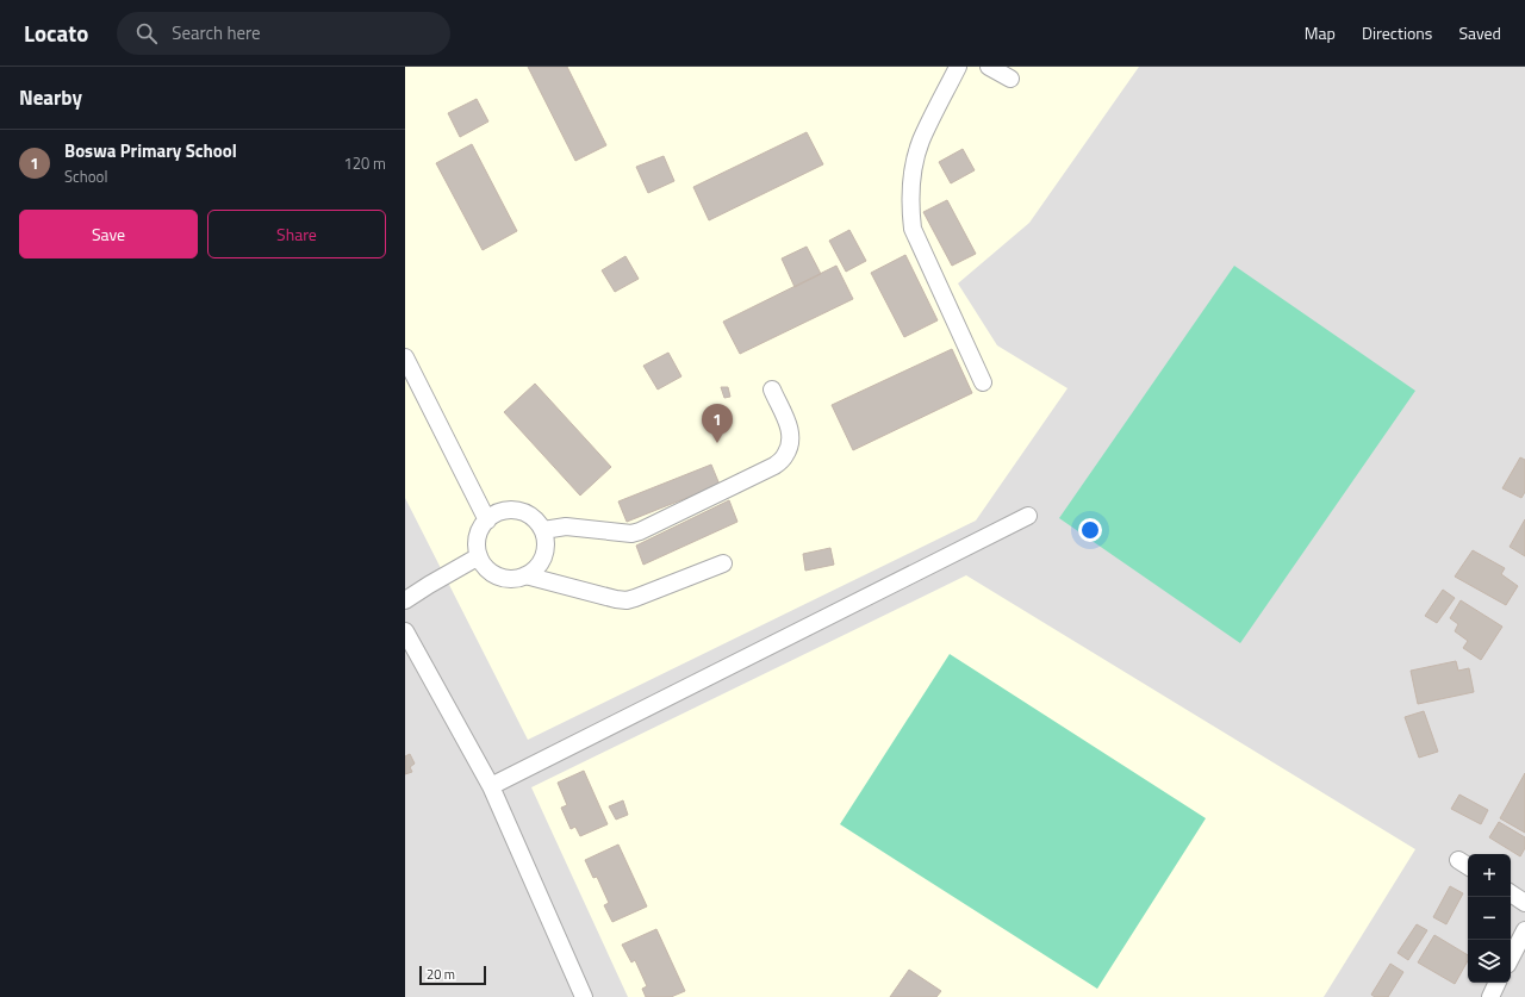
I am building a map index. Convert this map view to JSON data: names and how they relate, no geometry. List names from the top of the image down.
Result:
{
  "scale_bar": "20 m",
  "page": {
    "header": "Locato",
    "search": "Search here",
    "nav": ["Map", "Directions", "Saved"],
    "heading": "Nearby",
    "list": [
      {
        "mark": "1",
        "name": "Boswa Primary School",
        "note": "School",
        "value": "120 m"
      }
    ],
    "buttons": ["Save", "Share"],
    "pins": "1",
    "map_buttons": ["+", "−"],
    "scale": "20 m"
  }
}
